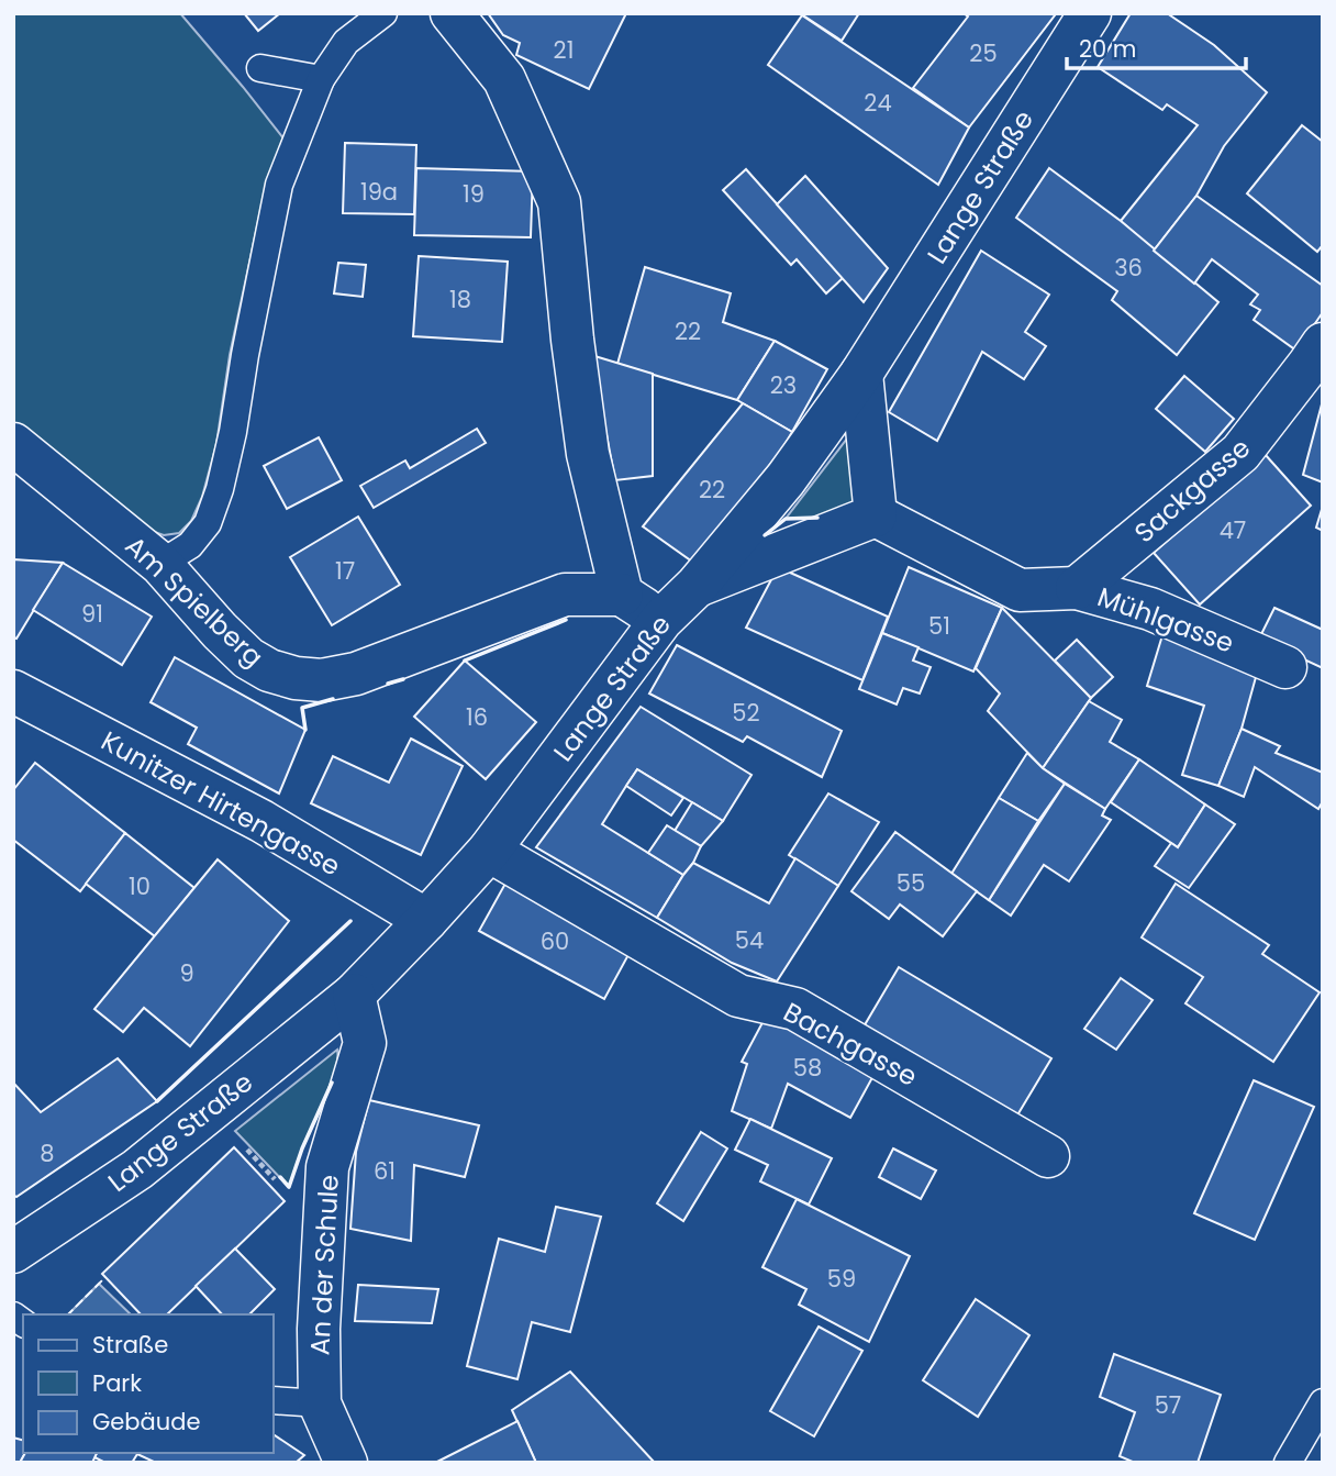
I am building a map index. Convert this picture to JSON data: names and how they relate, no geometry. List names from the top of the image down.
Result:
{
  "streets": {
    "street": [
      "Lange Straße",
      "Sackgasse",
      "Am Spielberg",
      "Mühlgasse",
      "Kunitzer Hirtengasse",
      "Bachgasse",
      "An der Schule"
    ]
  },
  "crossings": [
    ["Lange Straße", "Kunitzer Hirtengasse"],
    ["Lange Straße", "Bachgasse"],
    ["Lange Straße", "An der Schule"],
    ["Sackgasse", "Mühlgasse"]
  ],
  "house_numbers": [
    "21",
    "25",
    "24",
    "19a",
    "19",
    "36",
    "18",
    "22",
    "23",
    "22",
    "47",
    "17",
    "91",
    "51",
    "52",
    "16",
    "55",
    "10",
    "54",
    "60",
    "9",
    "58",
    "8",
    "61",
    "59",
    "57"
  ],
  "legend": ["Straße", "Park", "Gebäude"],
  "scale_bar": "20 m"
}
